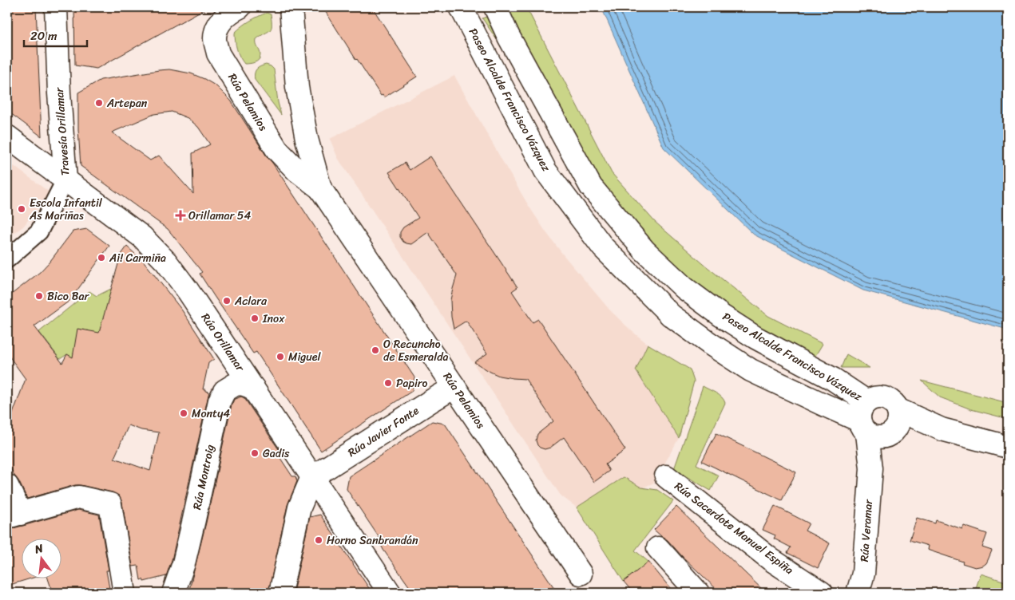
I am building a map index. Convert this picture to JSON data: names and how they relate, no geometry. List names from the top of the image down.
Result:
{
  "streets": {
    "street": [
      "Paseo Alcalde Francisco Vázquez",
      "Rúa Pelamios",
      "Travesía Orillamar",
      "Rúa Orillamar",
      "Rúa Javier Fonte",
      "Rúa Montroig",
      "Rúa Sacerdote Manuel Espiña",
      "Rúa Veramar"
    ]
  },
  "crossings": [
    ["Paseo Alcalde Francisco Vázquez", "Rúa Veramar"],
    ["Rúa Pelamios", "Rúa Javier Fonte"],
    ["Travesía Orillamar", "Rúa Orillamar"],
    ["Rúa Orillamar", "Rúa Javier Fonte"],
    ["Rúa Orillamar", "Rúa Montroig"]
  ],
  "places": {
    "other": [
      "Artepan",
      "Escola Infantil As Mariñas",
      "Ai! Carmiña",
      "Bico Bar",
      "Aclara",
      "Inox",
      "O Recuncho de Esmeralda",
      "Miguel",
      "Papiro",
      "Monty4",
      "Gadis",
      "Horno Sanbrandán"
    ],
    "health": ["Orillamar 54"]
  },
  "scale_bar": "20 m",
  "north": "top"
}
